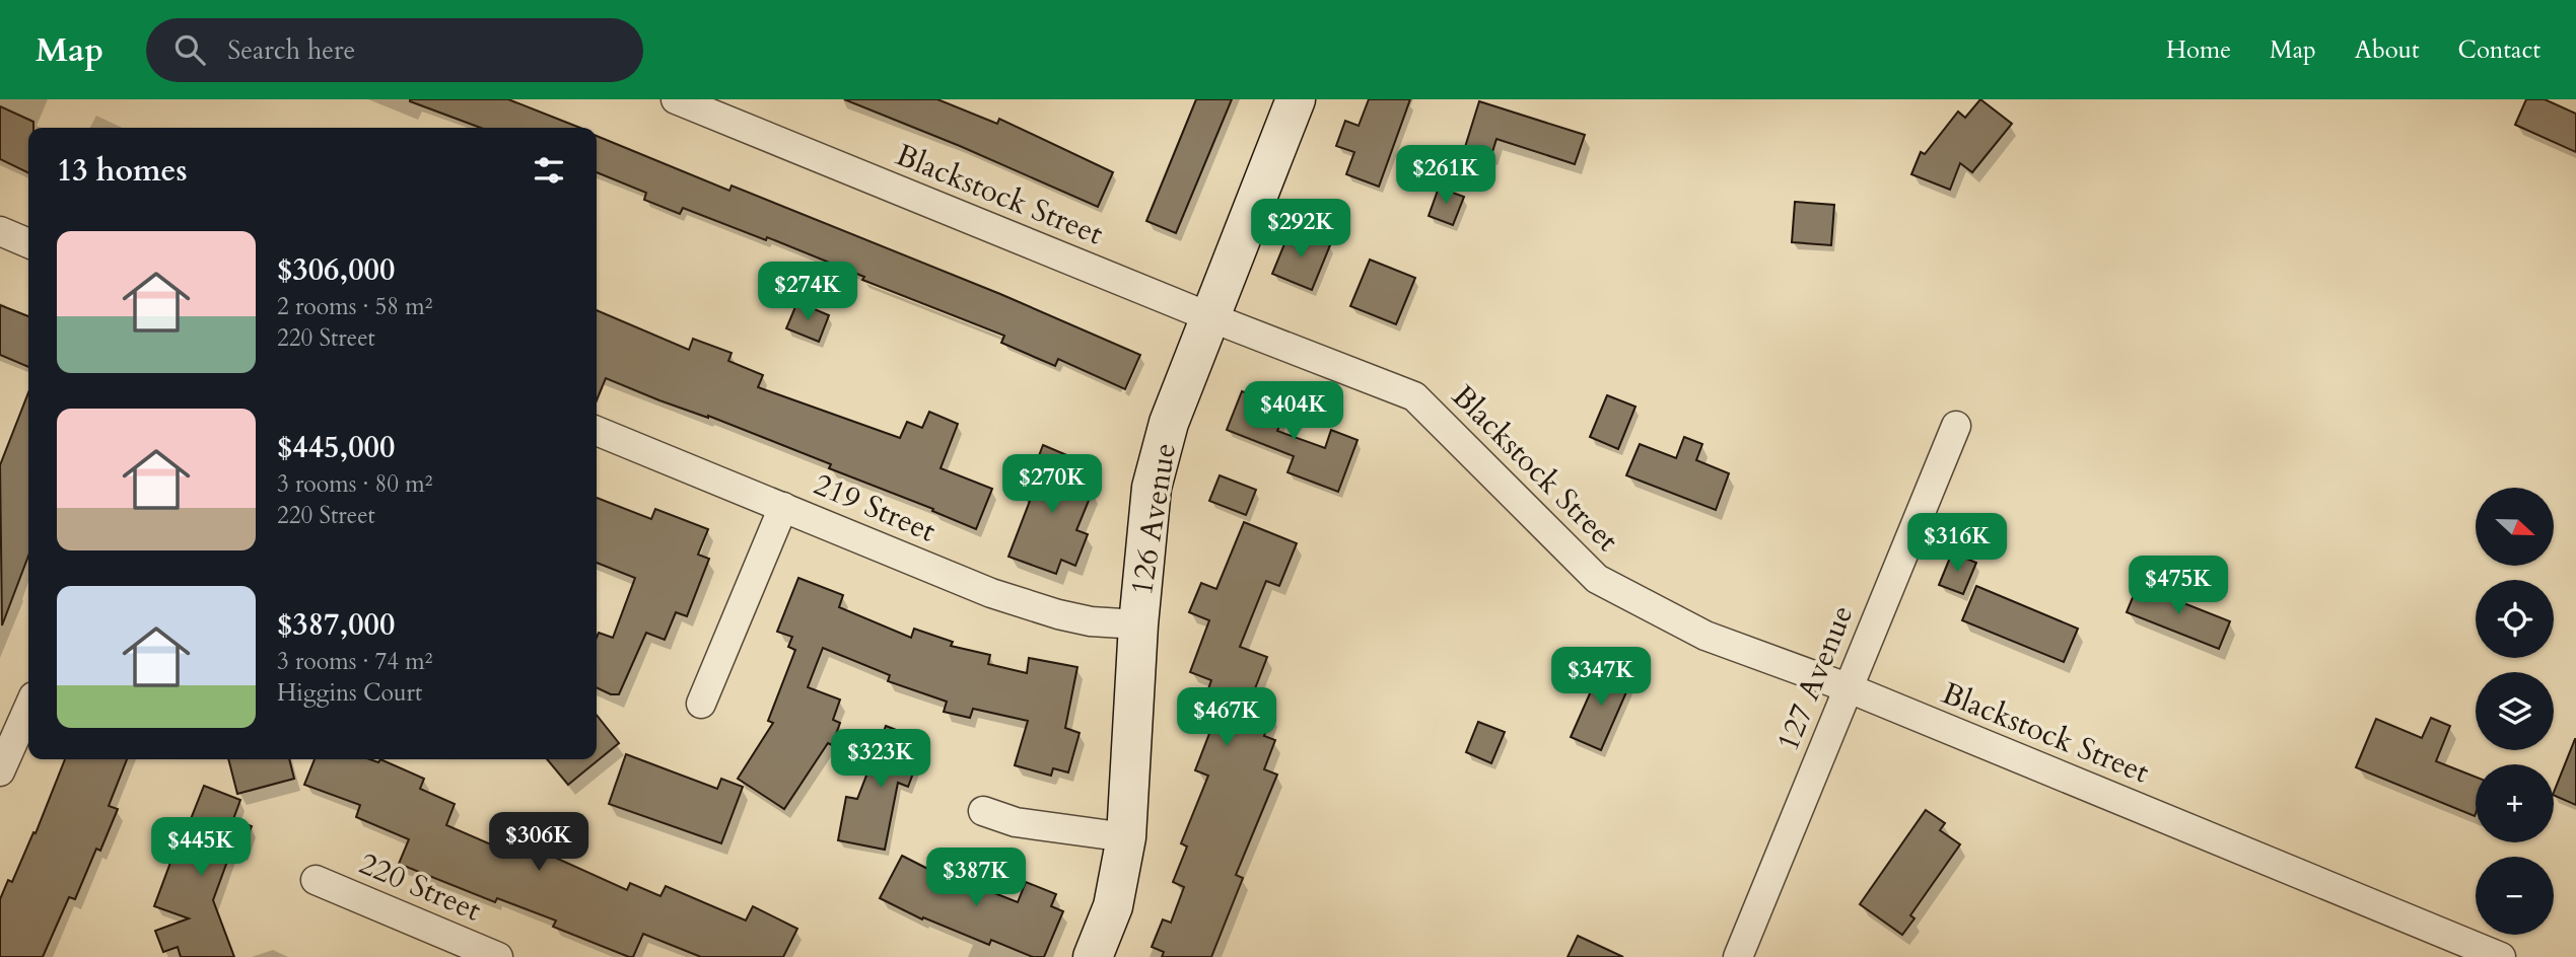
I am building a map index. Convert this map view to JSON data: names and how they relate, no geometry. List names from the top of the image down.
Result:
{
  "streets": {
    "street": [
      "Blackstock Street",
      "219 Street",
      "126 Avenue",
      "127 Avenue",
      "220 Street"
    ]
  },
  "crossings": [
    ["Blackstock Street", "126 Avenue"],
    ["Blackstock Street", "127 Avenue"],
    ["219 Street", "126 Avenue"]
  ],
  "north": "right",
  "page": {
    "header": "Map",
    "search": "Search here",
    "nav": [
      "Home",
      "Map",
      "About",
      "Contact"
    ],
    "heading": "13 homes",
    "price": [
      "$261K",
      "$292K",
      "$274K",
      "$404K",
      "$270K",
      "$316K",
      "$475K",
      "$347K",
      "$467K",
      "$323K",
      "$306K",
      "$445K",
      "$387K"
    ],
    "list": [
      {
        "name": "$306,000",
        "note": "2 rooms · 58 m² · 220 Street"
      },
      {
        "name": "$445,000",
        "note": "3 rooms · 80 m² · 220 Street"
      },
      {
        "name": "$387,000",
        "note": "3 rooms · 74 m² · Higgins Court"
      }
    ],
    "map_buttons": ["+", "−"]
  }
}
